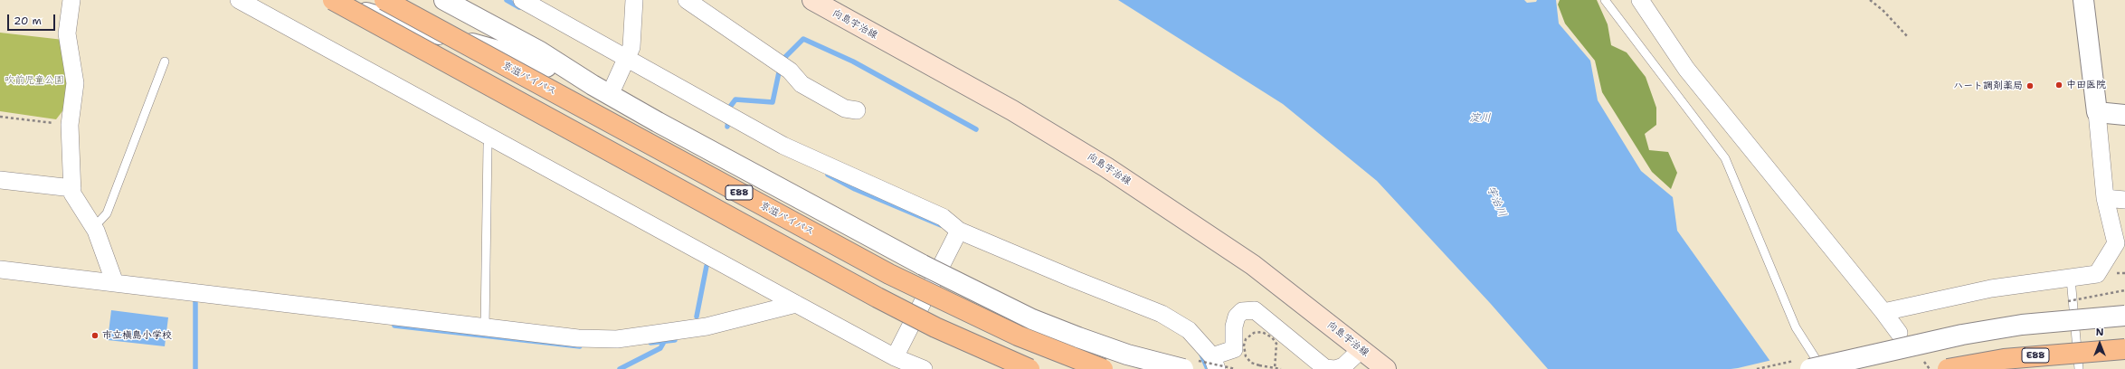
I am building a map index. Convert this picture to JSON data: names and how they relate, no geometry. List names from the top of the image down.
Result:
{
  "streets": {
    "highway": ["京滋バイパス", "E88"],
    "main road": ["向島宇治線"]
  },
  "water": ["淀川", "宇治川"],
  "parks": ["吹前児童公園"],
  "places": ["中田医院", "ハート調剤薬局", "市立槇島小学校"],
  "scale_bar": "20 m",
  "north": "top"
}
